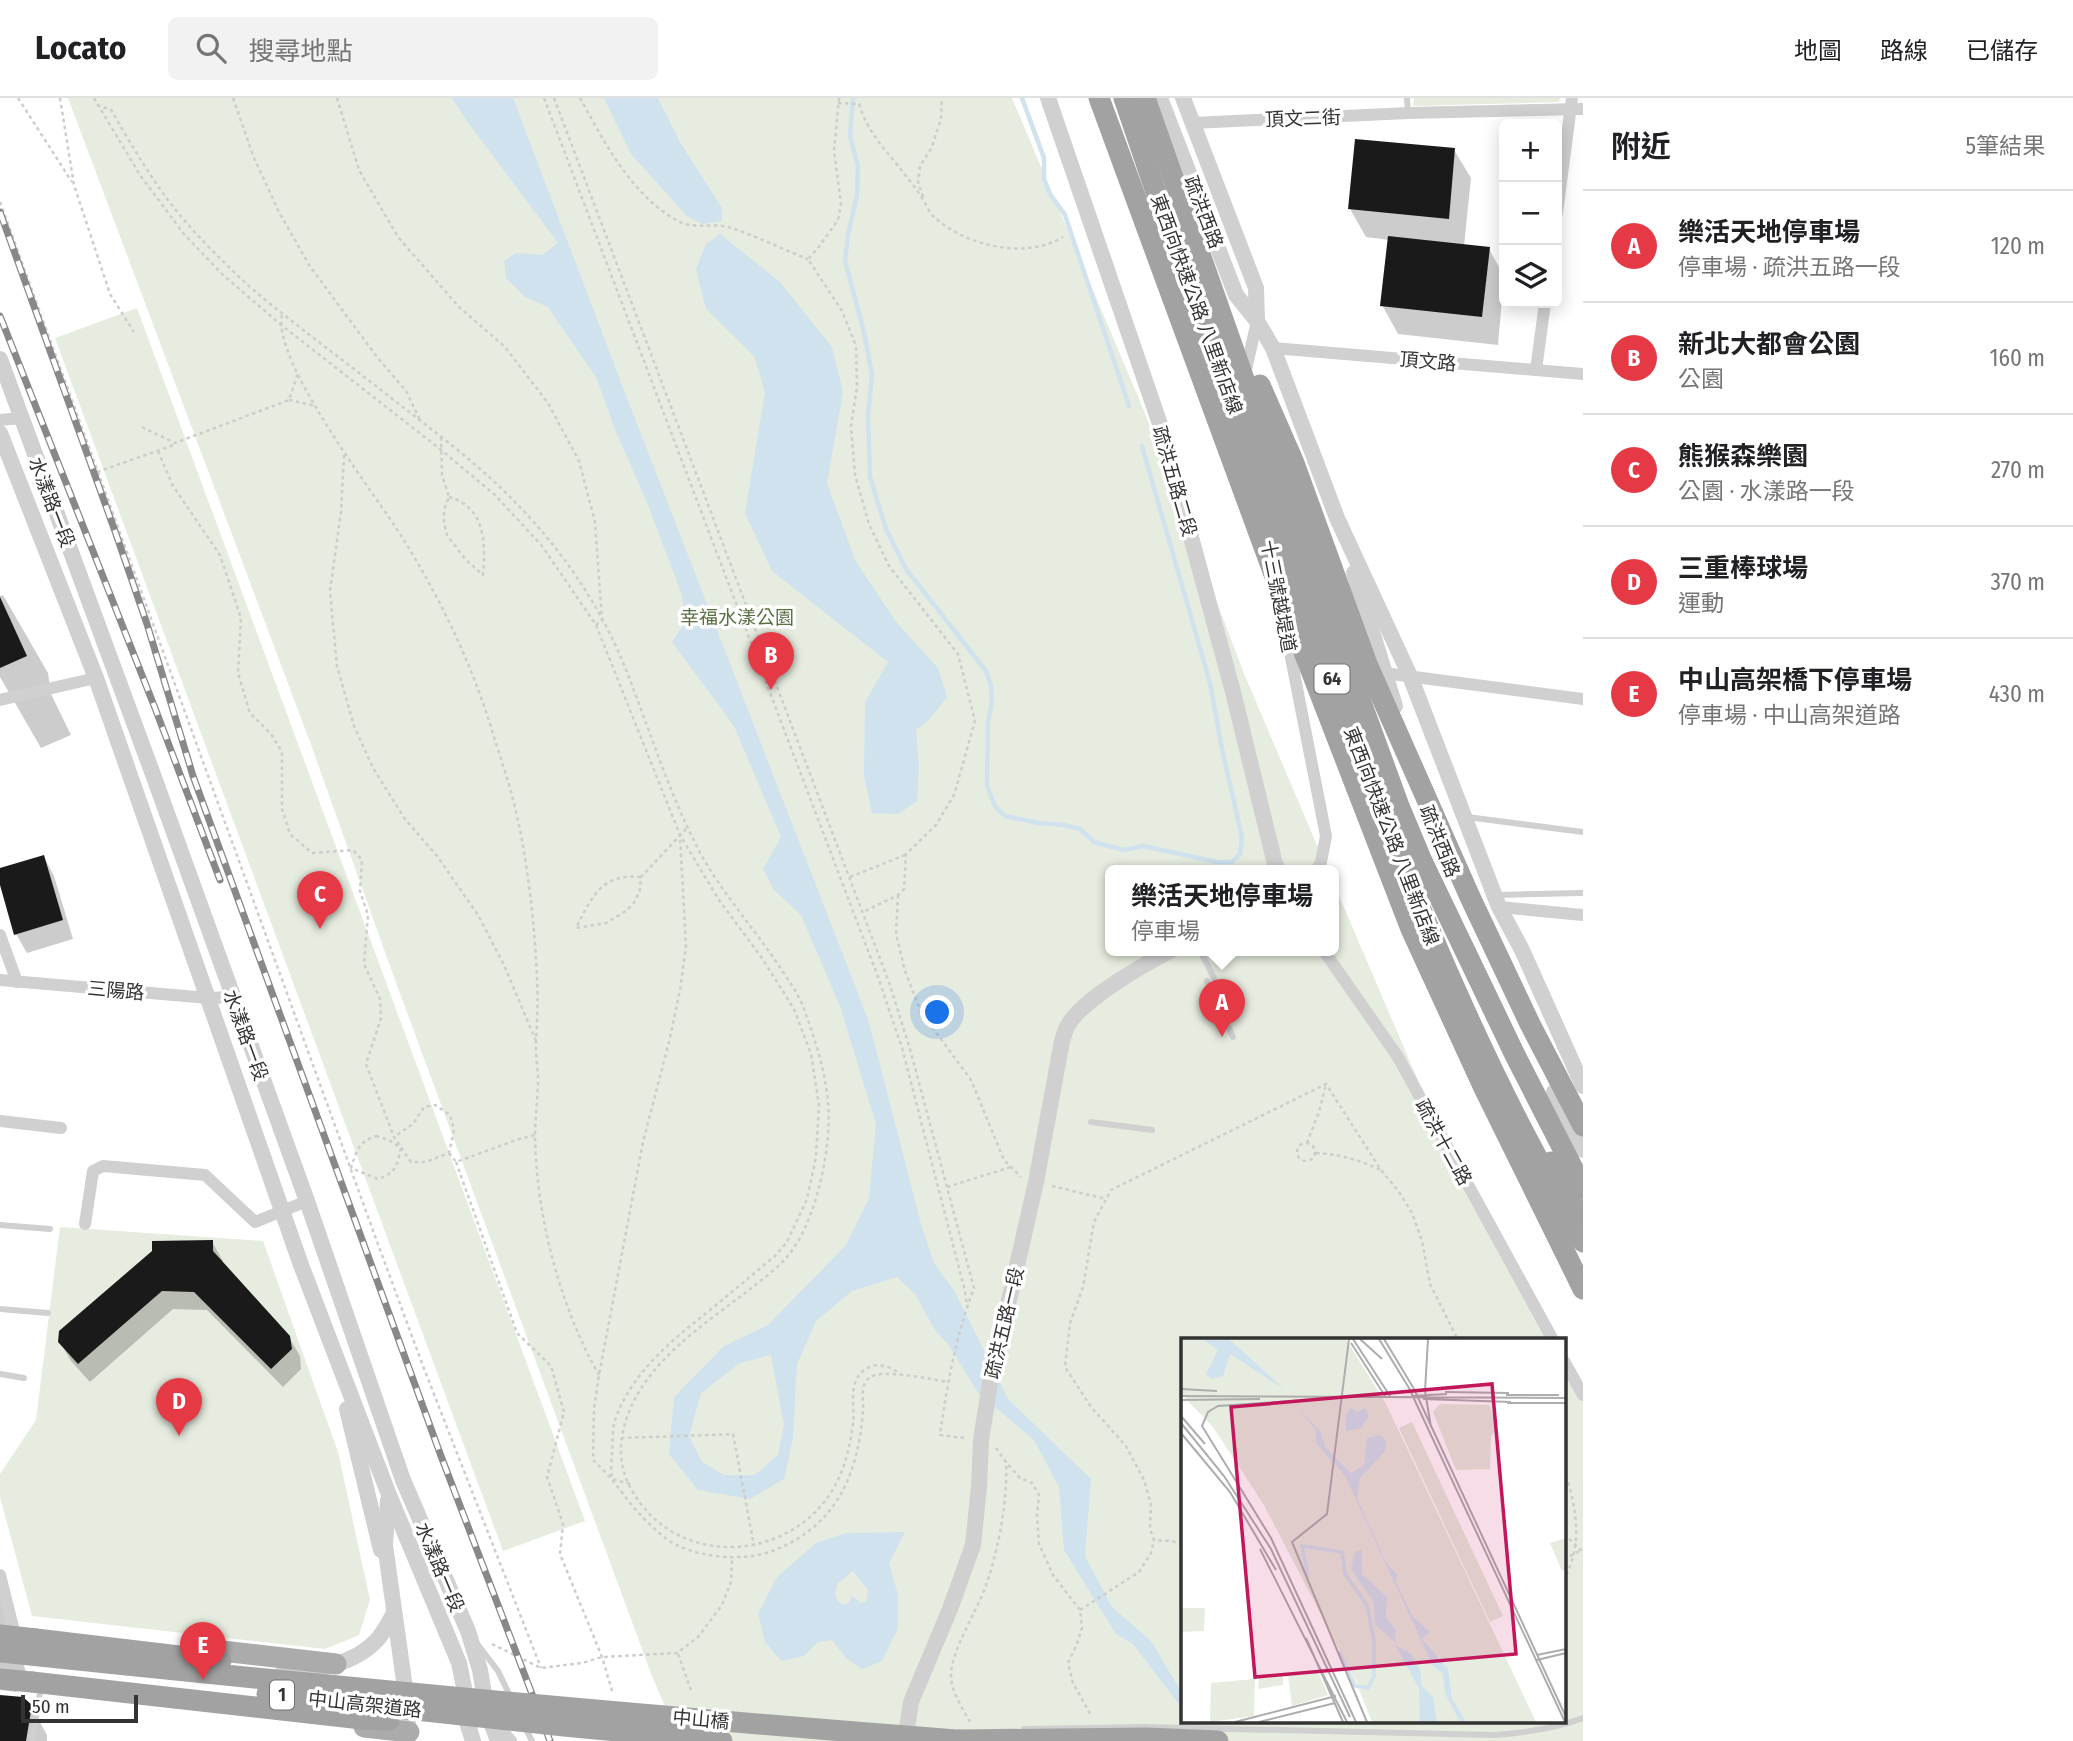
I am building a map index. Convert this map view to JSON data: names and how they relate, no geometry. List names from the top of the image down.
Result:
{
  "streets": {
    "highway": [
      "東西向快速公路 八里新店線",
      "64",
      "1",
      "中山高架道路",
      "中山橋"
    ],
    "street": [
      "頂文二街",
      "疏洪西路",
      "頂文路",
      "疏洪五路二段",
      "水漾路一段",
      "十三號越堤道",
      "三陽路",
      "疏洪十二路",
      "疏洪五路一段"
    ]
  },
  "crossings": [
    ["頂文二街", "疏洪西路"],
    ["疏洪西路", "頂文路"],
    ["疏洪西路", "十三號越堤道"],
    ["水漾路一段", "三陽路"],
    ["水漾路一段", "1"],
    ["疏洪五路一段", "中山橋"],
    ["1", "中山高架道路"],
    ["1", "中山橋"],
    ["中山高架道路", "中山橋"]
  ],
  "parks": ["幸福水漾公園"],
  "scale_bar": "50 m",
  "page": {
    "header": "Locato",
    "search": "搜尋地點",
    "nav": ["地圖", "路線", "已儲存"],
    "heading": ["附近", "5筆結果"],
    "map_buttons": ["+", "−"],
    "list": [
      {
        "mark": "A",
        "name": "樂活天地停車場",
        "note": "停車場 · 疏洪五路一段",
        "value": "120 m"
      },
      {
        "mark": "B",
        "name": "新北大都會公園",
        "note": "公園",
        "value": "160 m"
      },
      {
        "mark": "C",
        "name": "熊猴森樂園",
        "note": "公園 · 水漾路一段",
        "value": "270 m"
      },
      {
        "mark": "D",
        "name": "三重棒球場",
        "note": "運動",
        "value": "370 m"
      },
      {
        "mark": "E",
        "name": "中山高架橋下停車場",
        "note": "停車場 · 中山高架道路",
        "value": "430 m"
      }
    ],
    "pins": [
      "B",
      "C",
      "A",
      "D",
      "E"
    ],
    "popup": ["樂活天地停車場", "停車場"],
    "scale": "50 m"
  }
}
